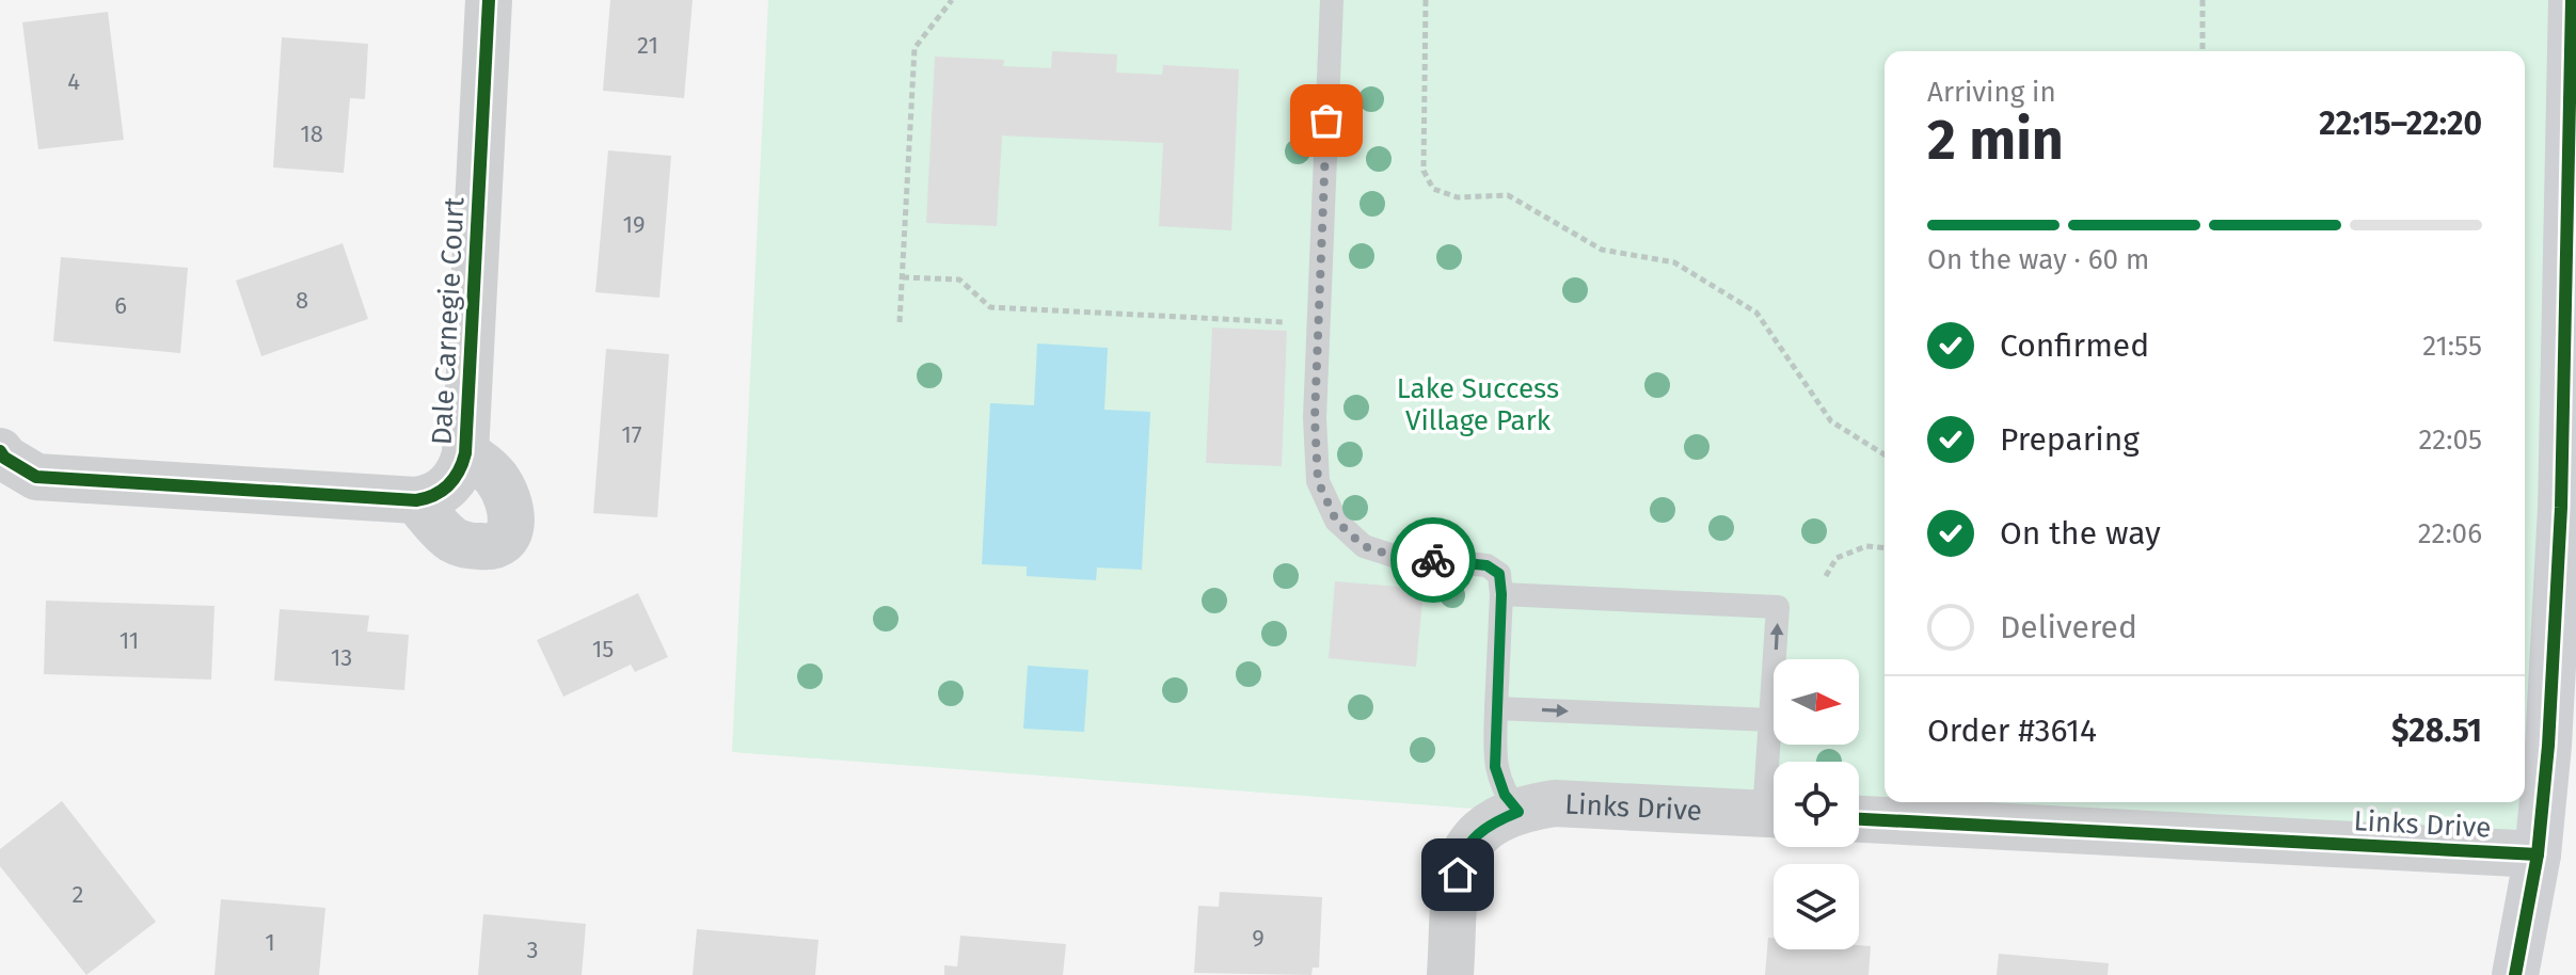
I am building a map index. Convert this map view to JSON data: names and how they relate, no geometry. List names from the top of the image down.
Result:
{
  "streets": {
    "street": ["Dale Carnegie Court", "Links Drive"]
  },
  "parks": ["Lake Success Village Park"],
  "house_numbers": [
    "21",
    "4",
    "18",
    "19",
    "8",
    "6",
    "17",
    "11",
    "15",
    "13",
    "2",
    "9",
    "1",
    "3"
  ],
  "north": "right",
  "page": {
    "heading": ["2 min", "Arriving in", "22:15–22:20"],
    "panel": ["Order #3614", "$28.51"],
    "bar": "On the way · 60 m",
    "list": [
      ["Confirmed", "21:55"],
      ["Preparing", "22:05"],
      ["On the way", "22:06"],
      "Delivered"
    ]
  }
}
